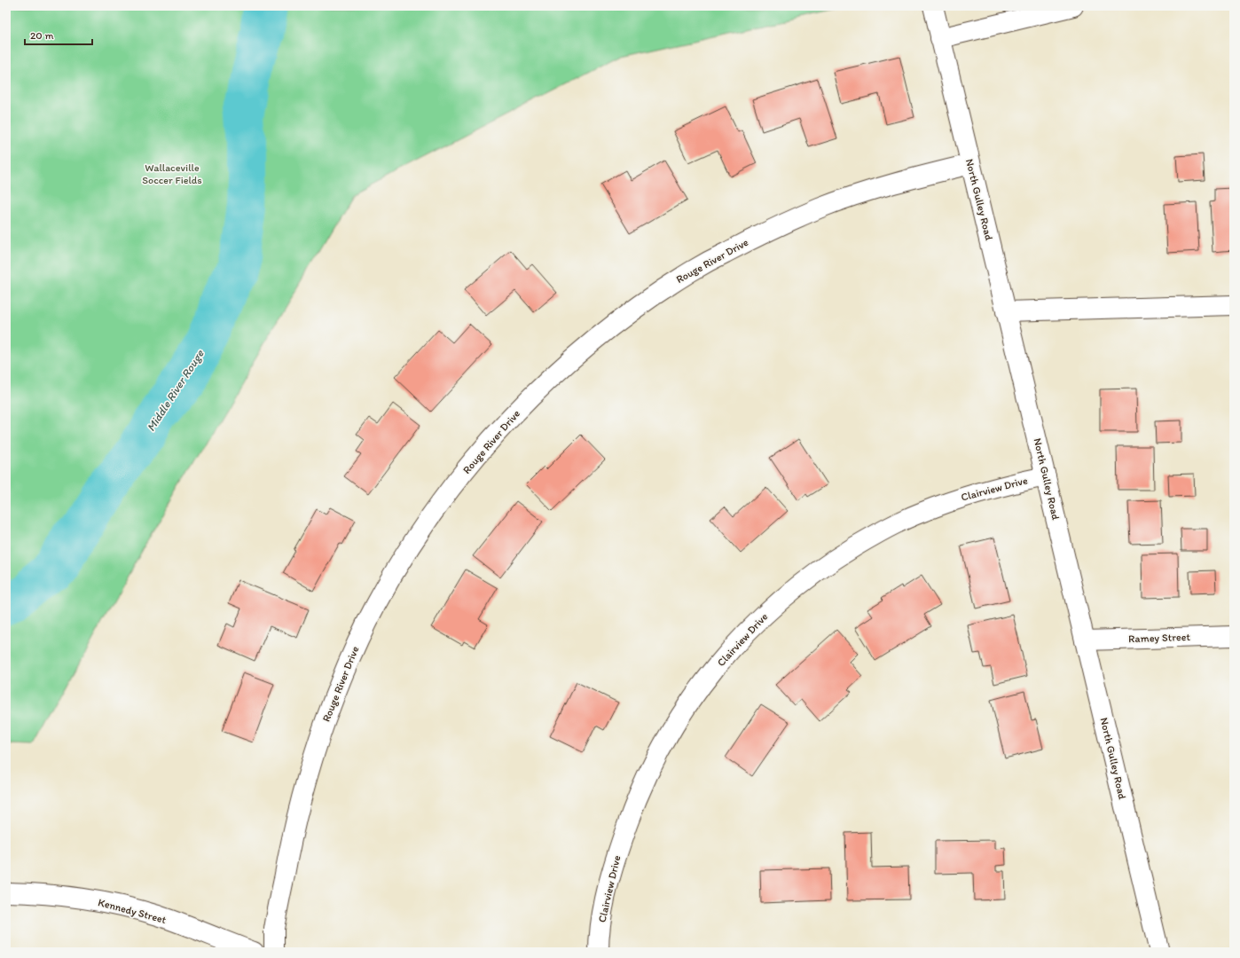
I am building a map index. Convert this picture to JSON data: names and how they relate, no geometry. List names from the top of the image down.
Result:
{
  "streets": {
    "street": [
      "North Gulley Road",
      "Rouge River Drive",
      "Clairview Drive",
      "Ramey Street",
      "Kennedy Street"
    ]
  },
  "crossings": [
    ["North Gulley Road", "Rouge River Drive"],
    ["North Gulley Road", "Clairview Drive"],
    ["North Gulley Road", "Ramey Street"]
  ],
  "water": ["Middle River Rouge"],
  "parks": ["Wallaceville Soccer Fields"],
  "scale_bar": "20 m"
}
